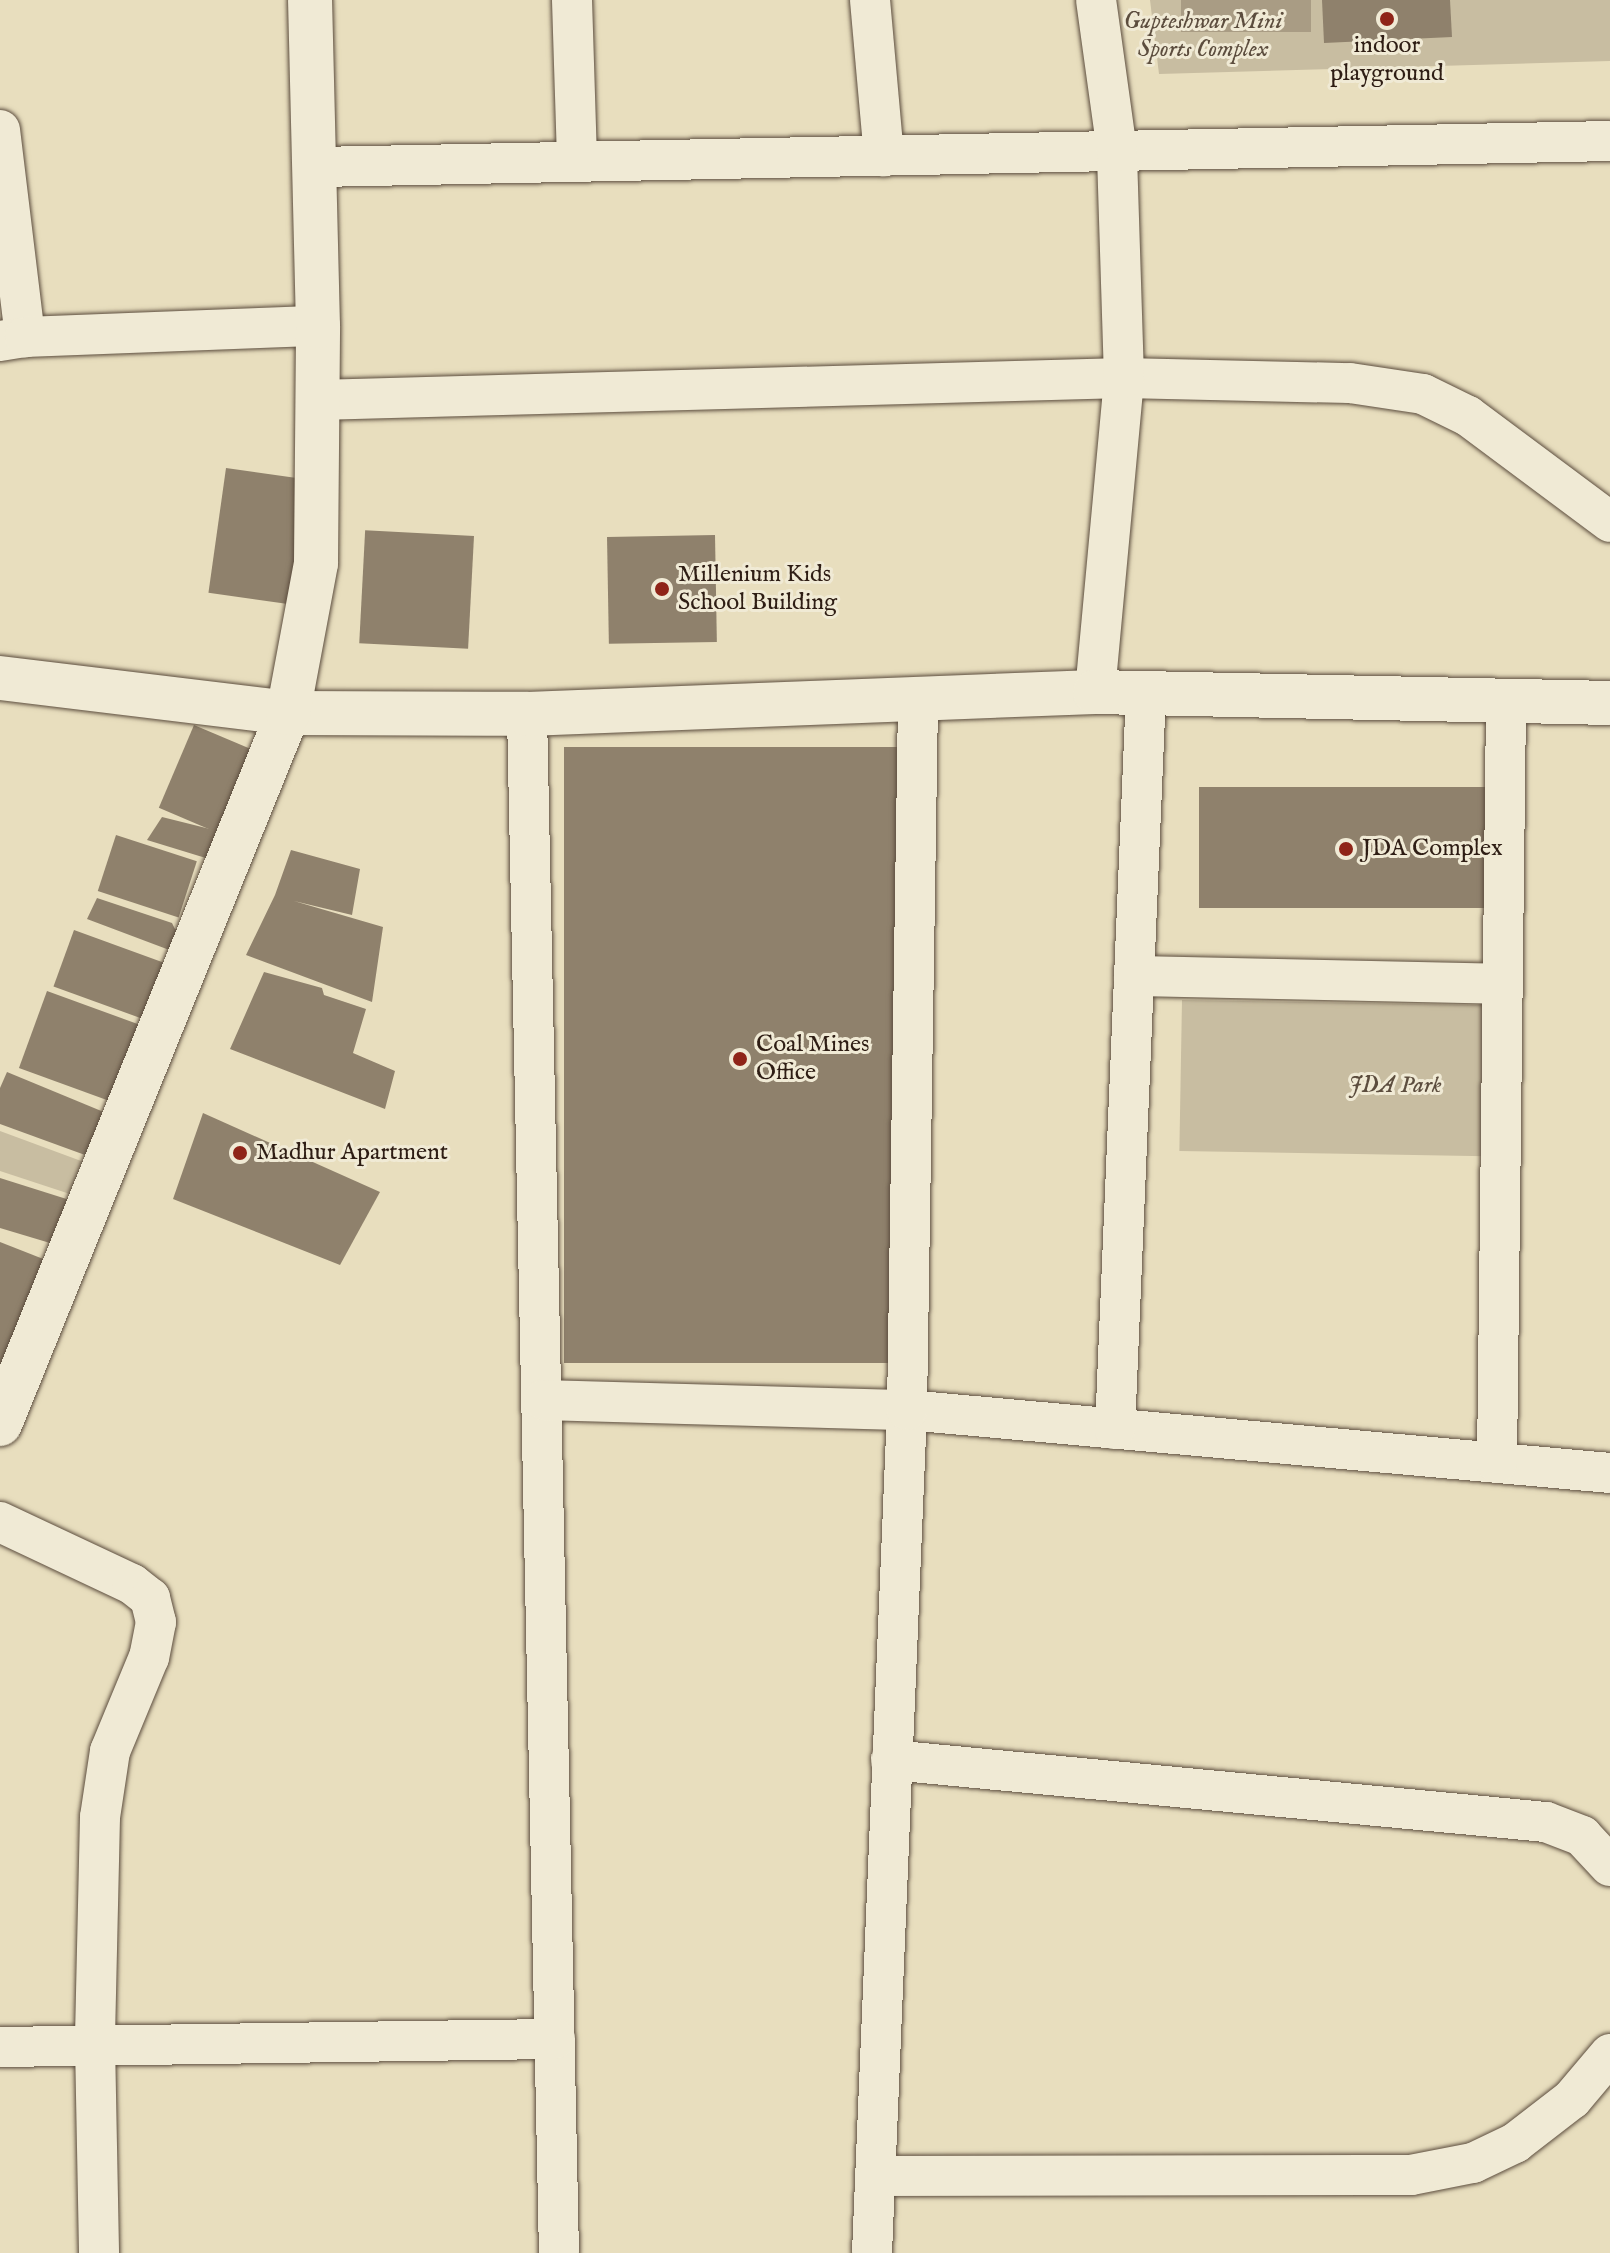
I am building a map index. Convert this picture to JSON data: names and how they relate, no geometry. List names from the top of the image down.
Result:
{
  "parks": ["Gupteshwar Mini Sports Complex", "JDA Park"],
  "places": [
    "indoor playground",
    "Millenium Kids School Building",
    "JDA Complex",
    "Coal Mines Office",
    "Madhur Apartment"
  ]
}
